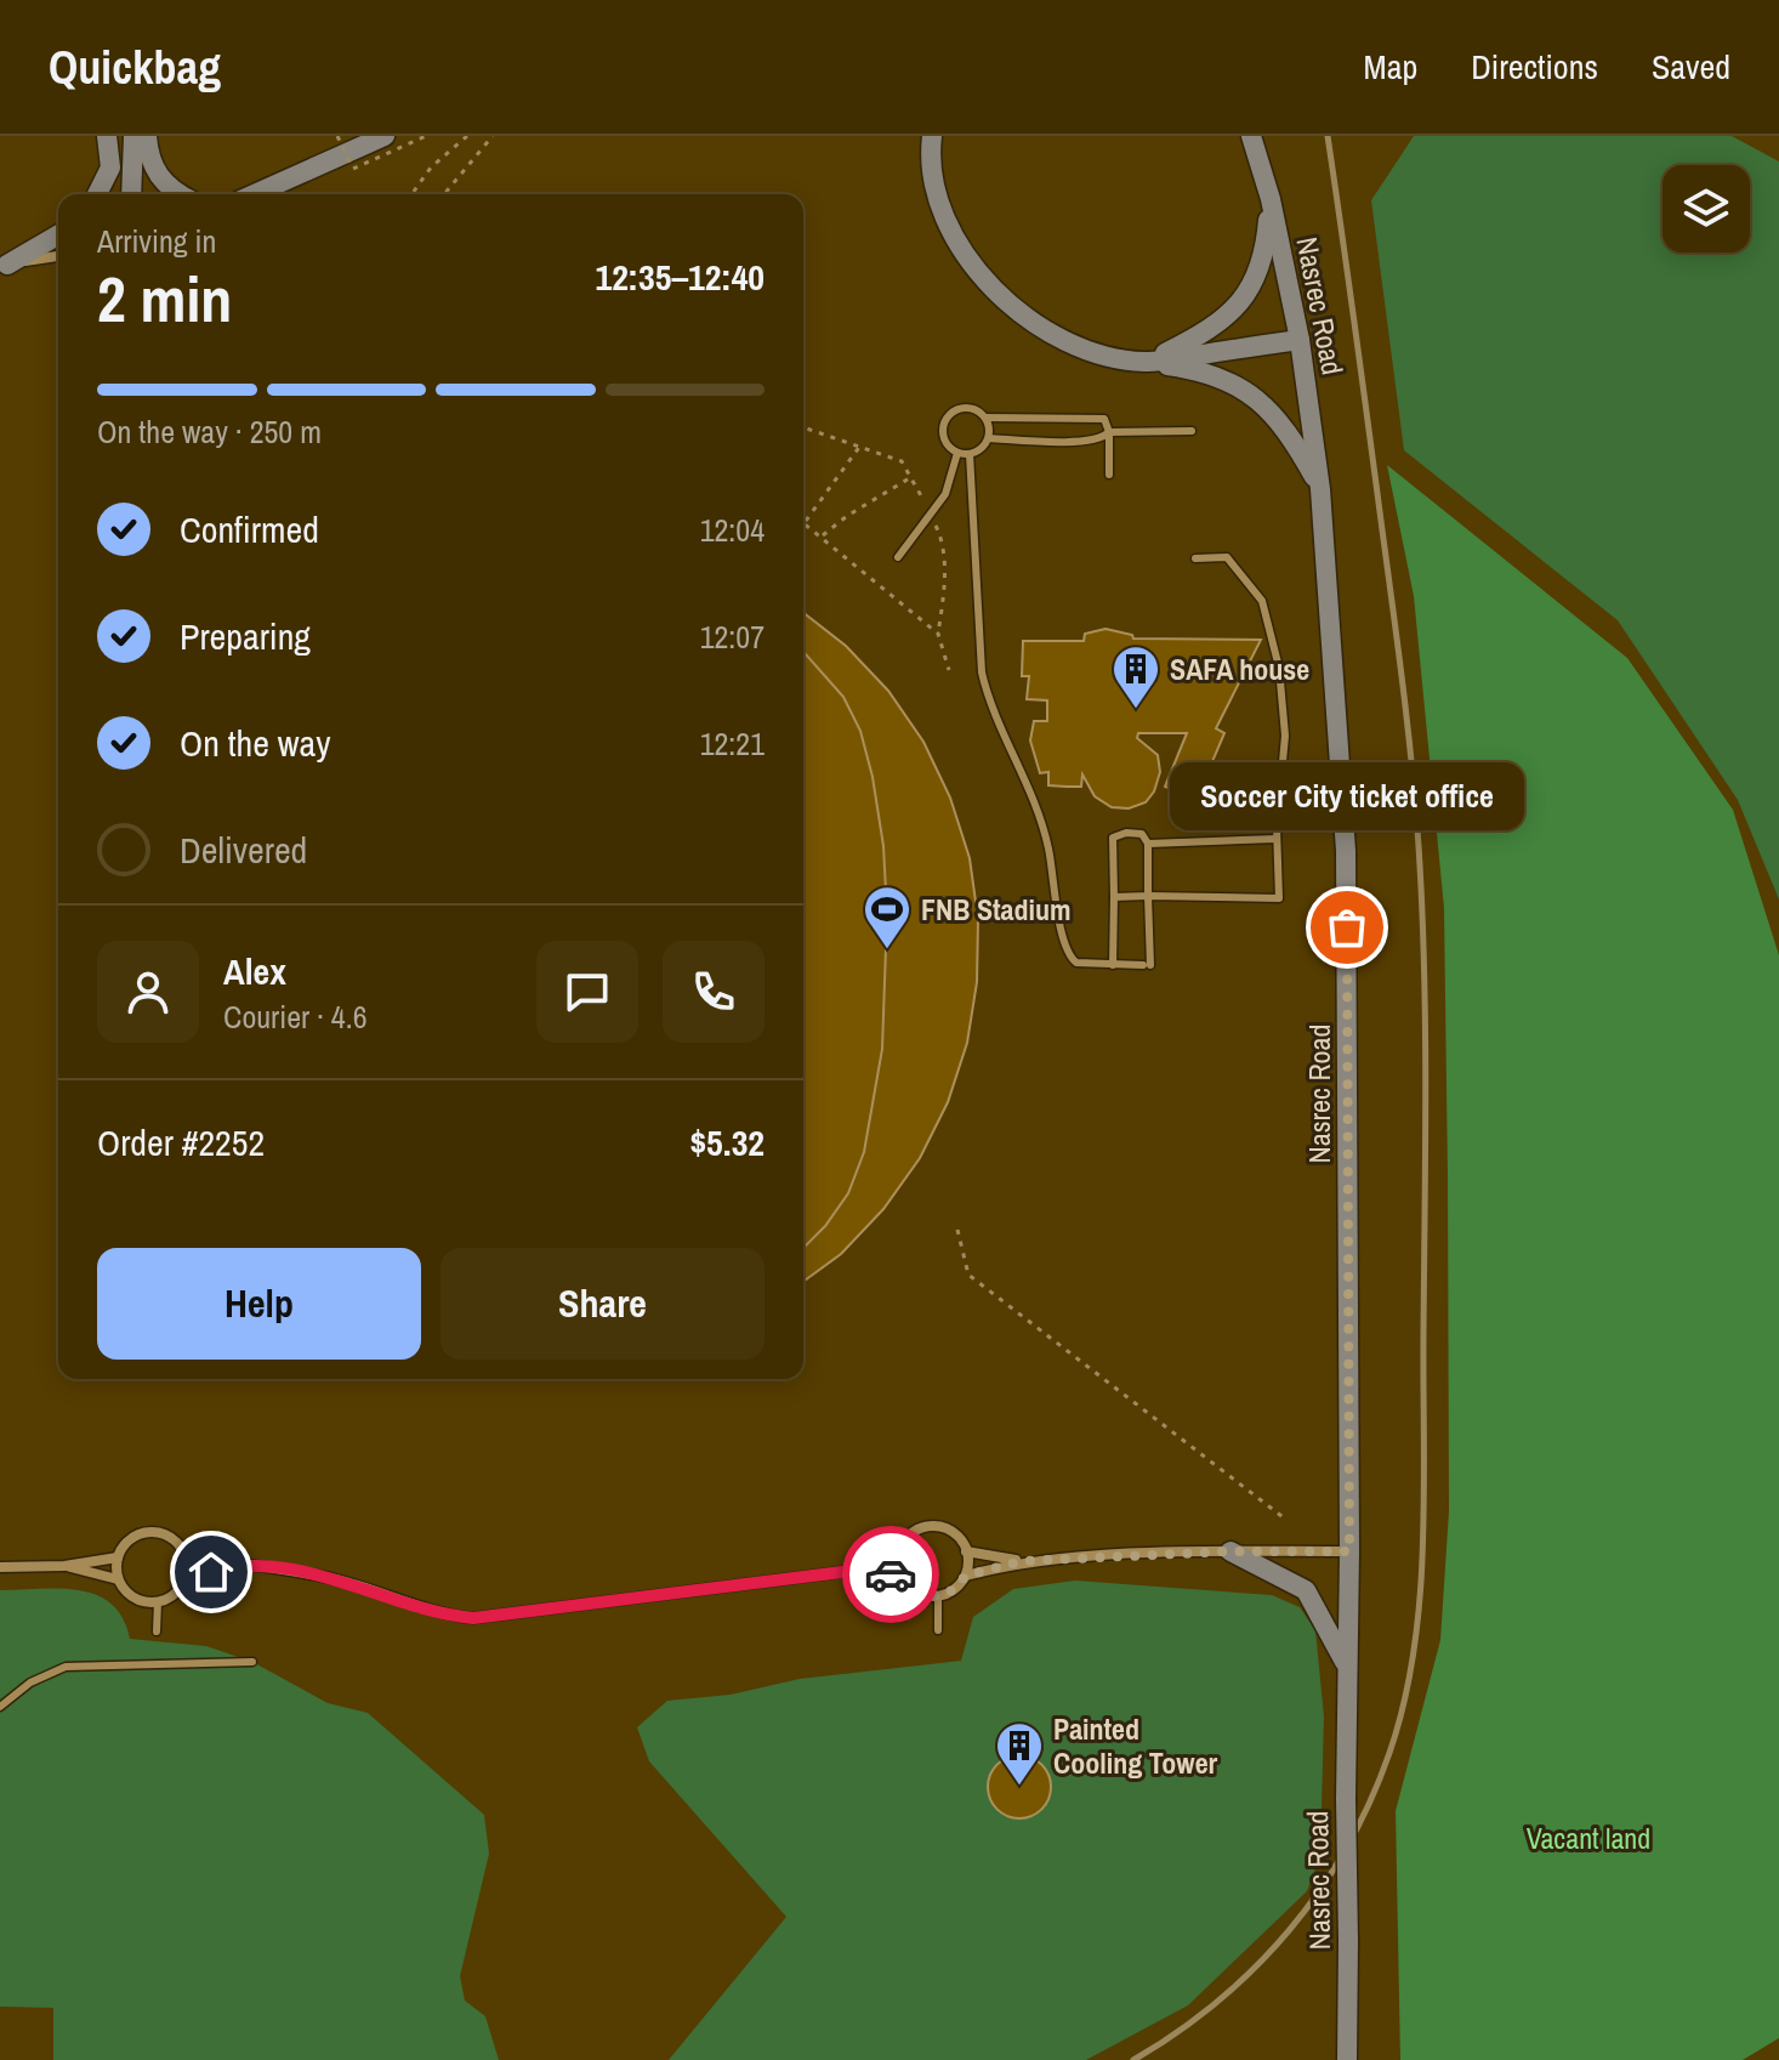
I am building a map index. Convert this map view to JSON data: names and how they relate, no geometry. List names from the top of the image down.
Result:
{
  "streets": {
    "main road": ["Nasrec Road"]
  },
  "parks": ["Vacant land"],
  "places": {
    "building": ["SAFA house", "Painted Cooling Tower"],
    "other": ["Soccer City ticket office"],
    "sports": ["FNB Stadium"]
  },
  "page": {
    "header": "Quickbag",
    "nav": ["Map", "Directions", "Saved"],
    "heading": ["2 min", "Arriving in", "12:35–12:40"],
    "panel": [
      "Alex",
      "Courier · 4.6",
      "Order #2252",
      "$5.32"
    ],
    "bar": "On the way · 250 m",
    "list": [
      ["Confirmed", "12:04"],
      ["Preparing", "12:07"],
      ["On the way", "12:21"],
      "Delivered"
    ],
    "bubble": "Soccer City ticket office",
    "buttons": ["Help", "Share"]
  }
}
